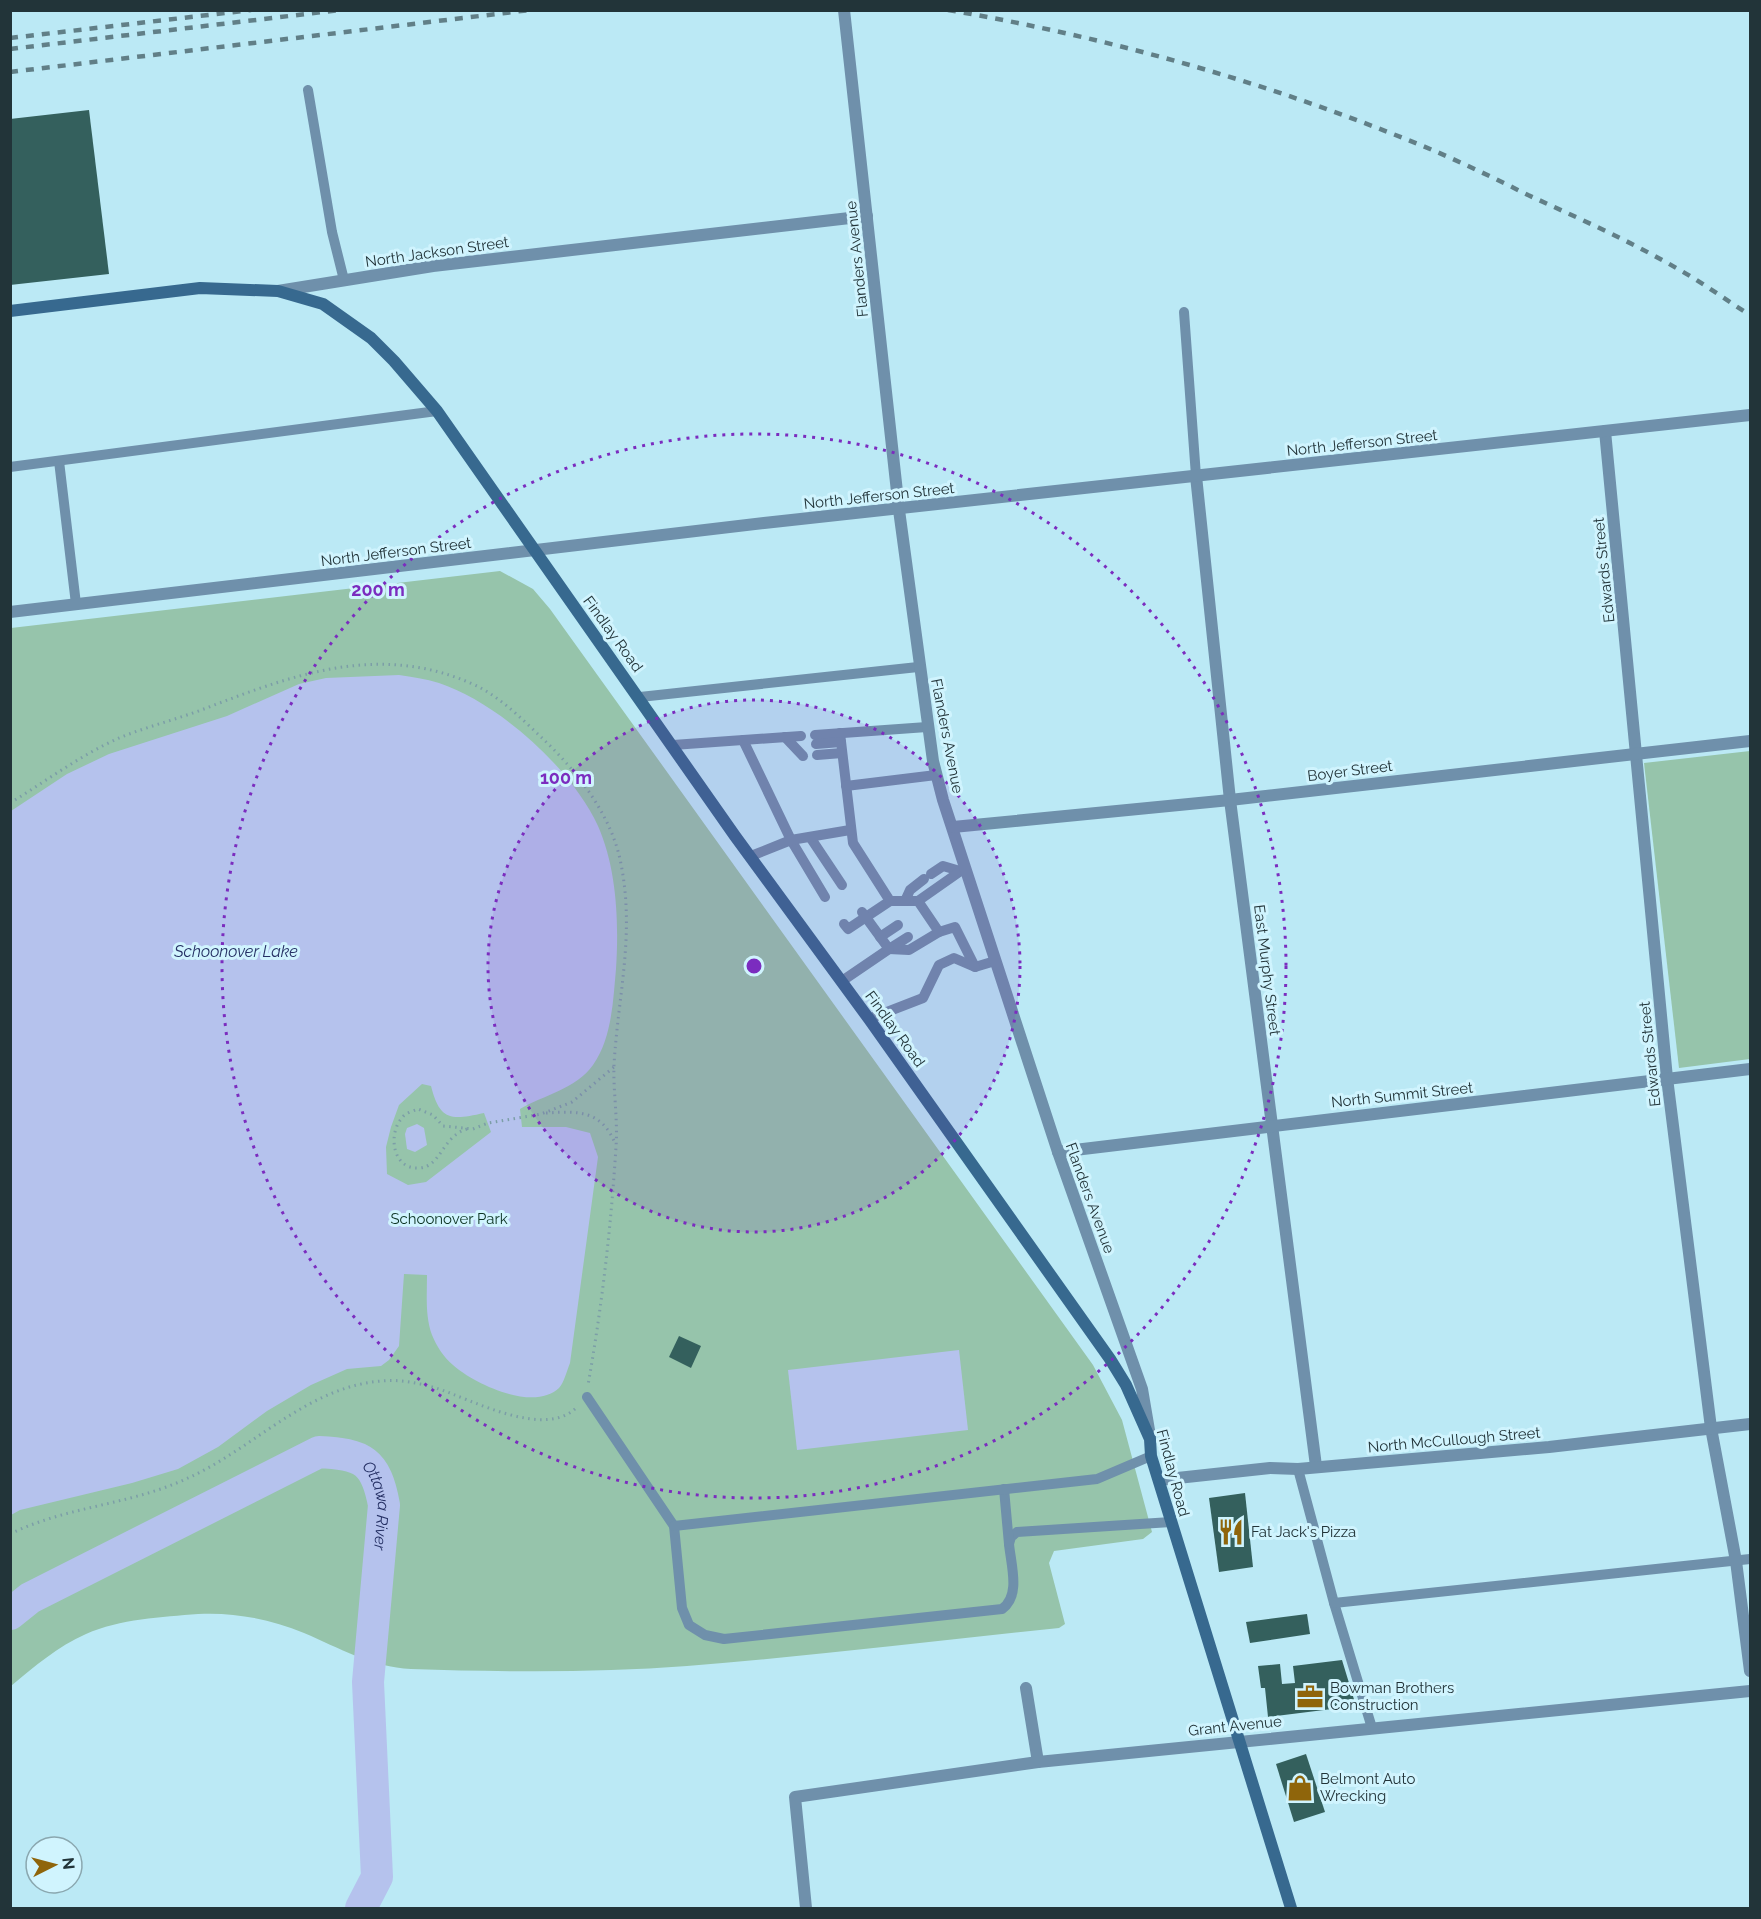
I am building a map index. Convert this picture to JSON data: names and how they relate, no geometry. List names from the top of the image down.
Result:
{
  "streets": {
    "main road": ["North Jackson Street", "Findlay Road"],
    "street": [
      "Flanders Avenue",
      "North Jefferson Street",
      "Edwards Street",
      "Boyer Street",
      "East Murphy Street",
      "North Summit Street",
      "North McCullough Street",
      "Grant Avenue"
    ]
  },
  "crossings": [
    ["North Jackson Street", "Flanders Avenue"],
    ["North Jackson Street", "Findlay Road"],
    ["Flanders Avenue", "North Jefferson Street"],
    ["Flanders Avenue", "Findlay Road"],
    ["Flanders Avenue", "Boyer Street"],
    ["Flanders Avenue", "North Summit Street"],
    ["North Jefferson Street", "Edwards Street"],
    ["North Jefferson Street", "Findlay Road"],
    ["North Jefferson Street", "East Murphy Street"],
    ["Edwards Street", "Boyer Street"],
    ["Edwards Street", "North Summit Street"],
    ["Edwards Street", "North McCullough Street"],
    ["Findlay Road", "North McCullough Street"],
    ["Findlay Road", "Grant Avenue"],
    ["Boyer Street", "East Murphy Street"],
    ["East Murphy Street", "North Summit Street"],
    ["East Murphy Street", "North McCullough Street"]
  ],
  "water": ["Schoonover Lake", "Ottawa River"],
  "parks": ["Schoonover Park"],
  "places": {
    "restaurant": ["Fat Jack's Pizza"],
    "office": ["Bowman Brothers Construction"],
    "shop": ["Belmont Auto Wrecking"]
  },
  "north": "right",
  "rings": ["200 m", "100 m"]
}
